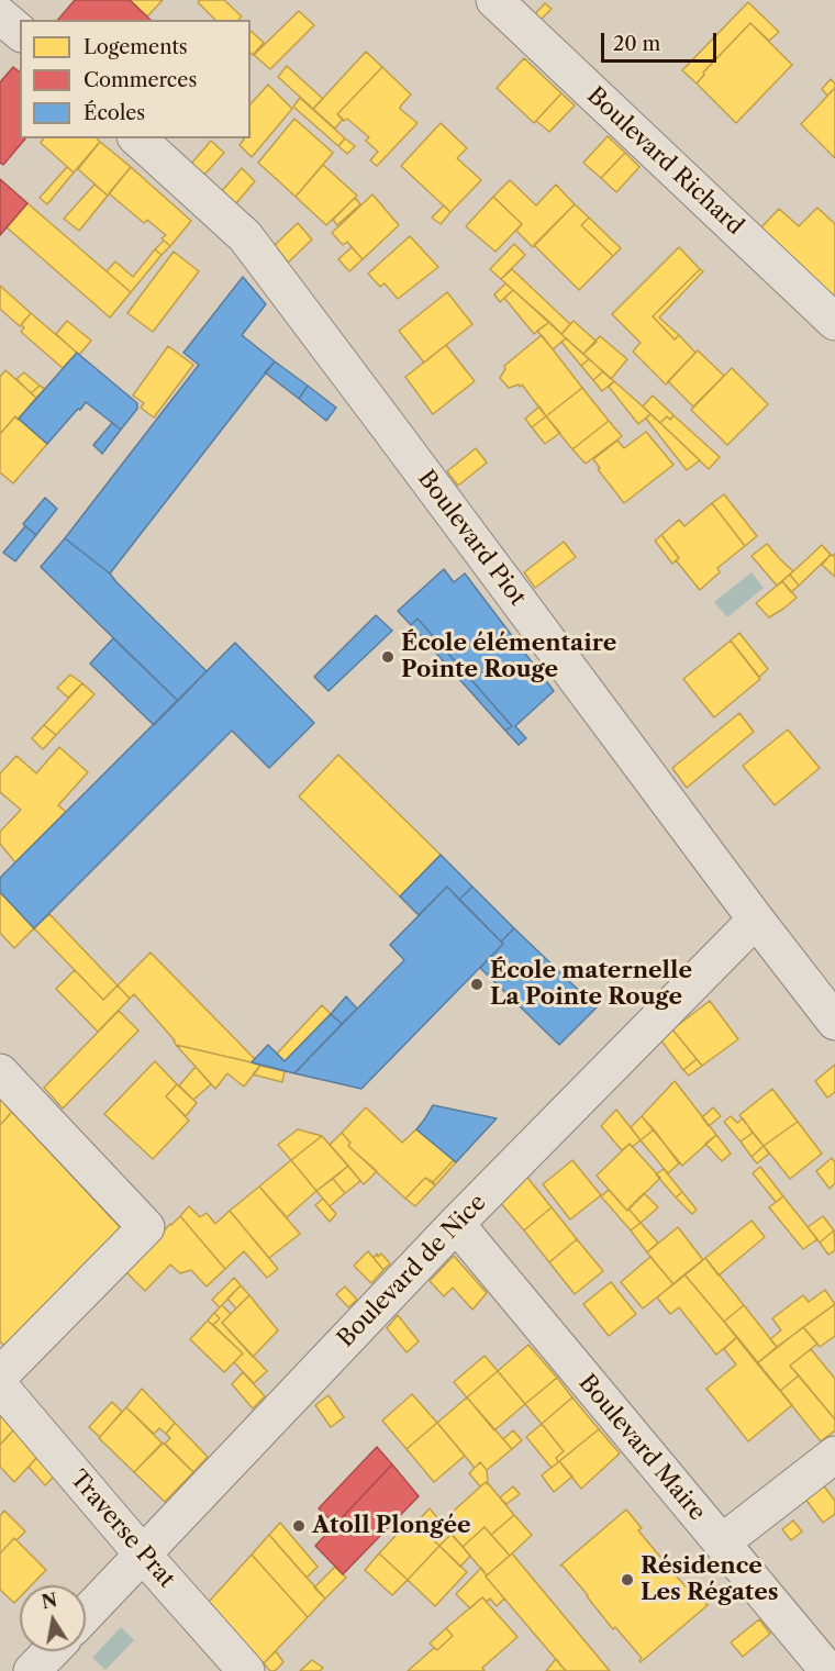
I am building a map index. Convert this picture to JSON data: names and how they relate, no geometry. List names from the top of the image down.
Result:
{
  "streets": {
    "street": [
      "Boulevard Richard",
      "Boulevard Piot",
      "Boulevard de Nice",
      "Boulevard Maire",
      "Traverse Prat"
    ]
  },
  "crossings": [
    ["Boulevard Piot", "Boulevard de Nice"],
    ["Boulevard de Nice", "Boulevard Maire"],
    ["Boulevard de Nice", "Traverse Prat"]
  ],
  "places": [
    "École élémentaire Pointe Rouge",
    "École maternelle La Pointe Rouge",
    "Atoll Plongée",
    "Résidence Les Régates"
  ],
  "legend": ["Logements", "Commerces", "Écoles"],
  "scale_bar": "20 m",
  "north": "top"
}
